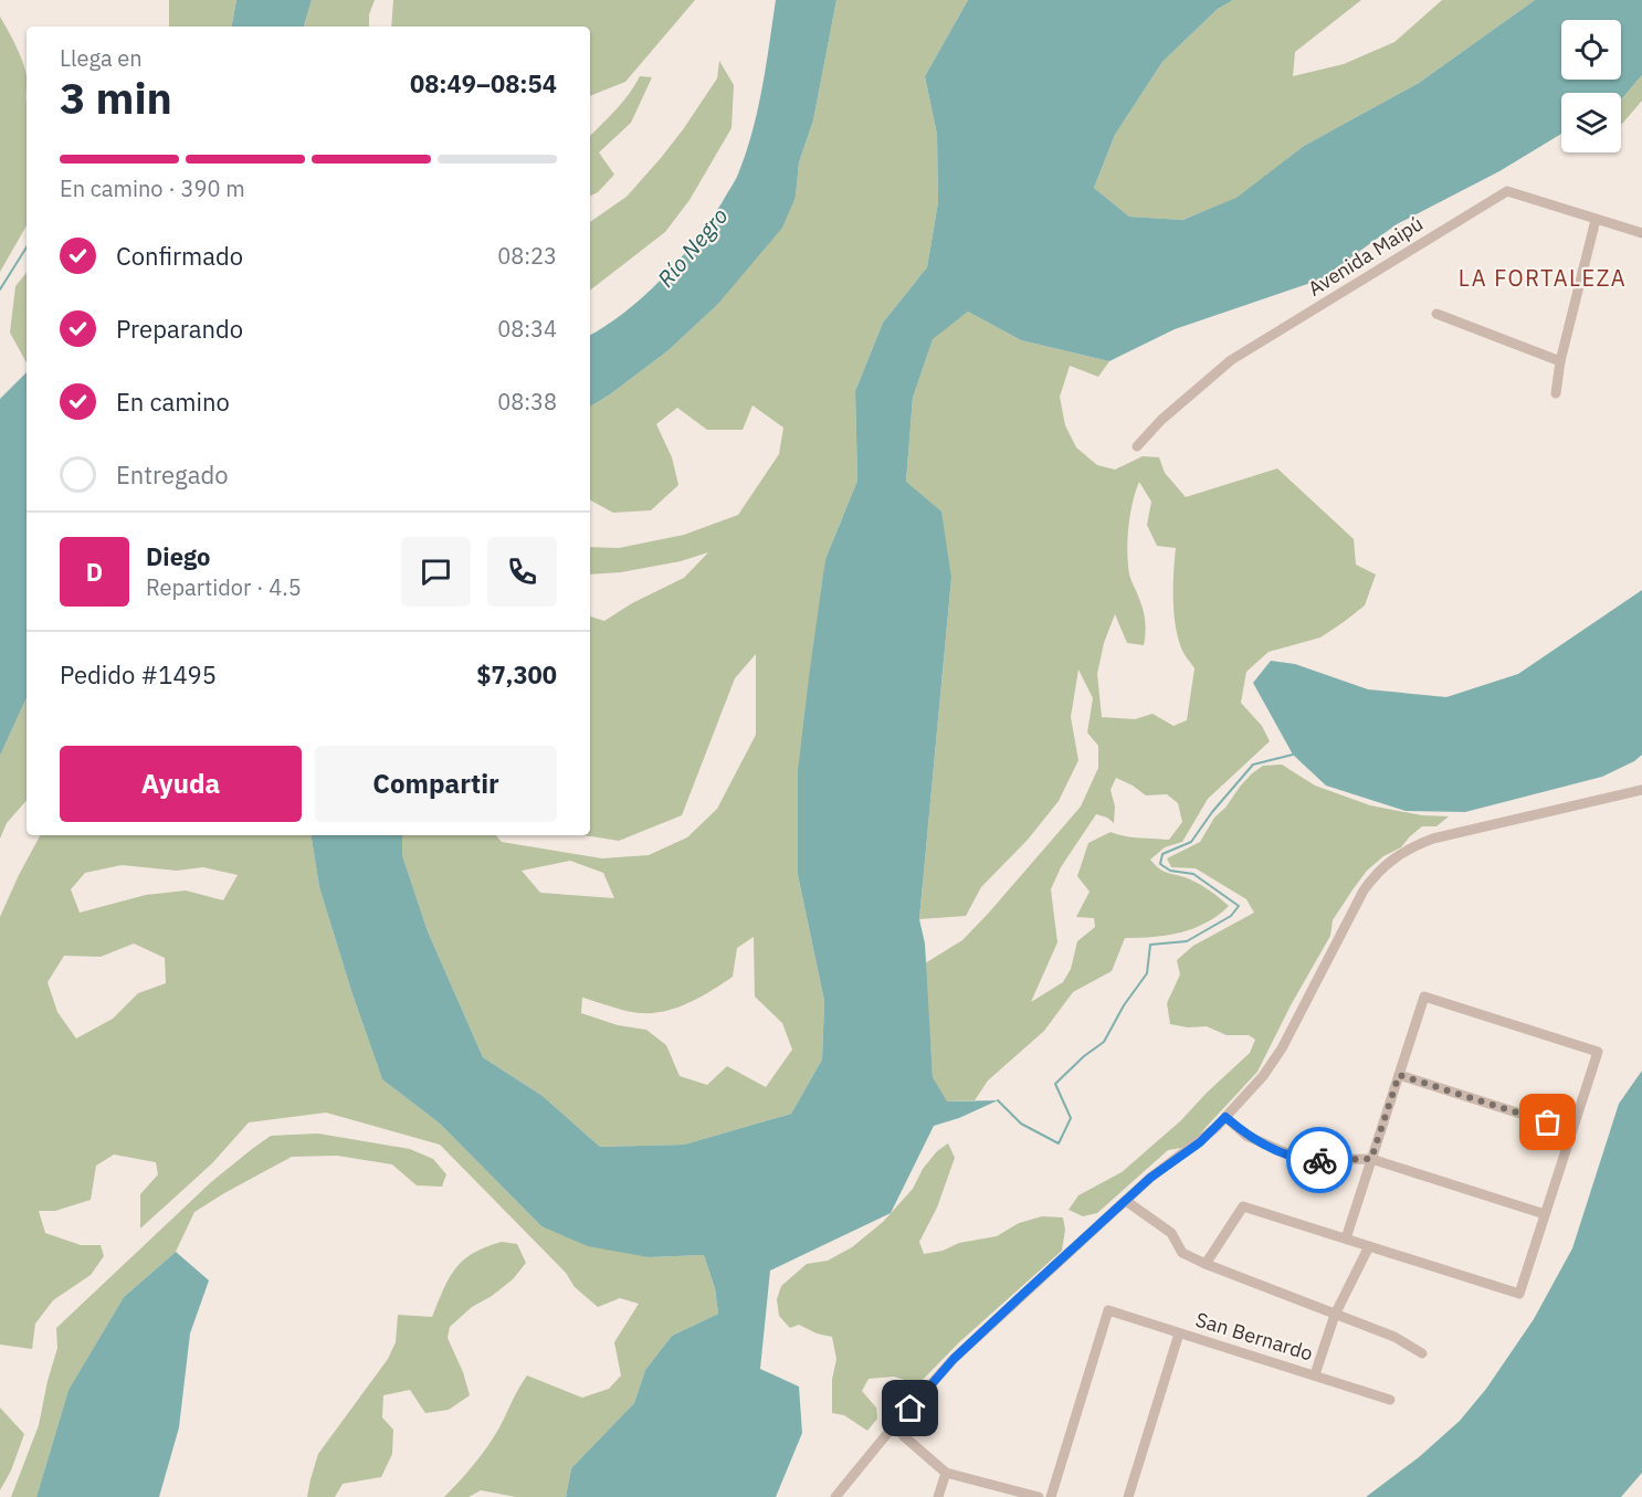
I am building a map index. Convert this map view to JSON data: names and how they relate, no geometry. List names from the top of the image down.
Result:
{
  "streets": {
    "street": ["Avenida Maipú", "San Bernardo"]
  },
  "districts": ["LA FORTALEZA"],
  "water": ["Río Negro"],
  "page": {
    "heading": ["3 min", "Llega en", "08:49–08:54"],
    "panel": [
      "Diego",
      "Repartidor · 4.5",
      "Pedido #1495",
      "$7,300"
    ],
    "bar": "En camino · 390 m",
    "list": [
      ["Confirmado", "08:23"],
      ["Preparando", "08:34"],
      ["En camino", "08:38"],
      "Entregado"
    ],
    "round": "D",
    "buttons": ["Ayuda", "Compartir"]
  }
}
